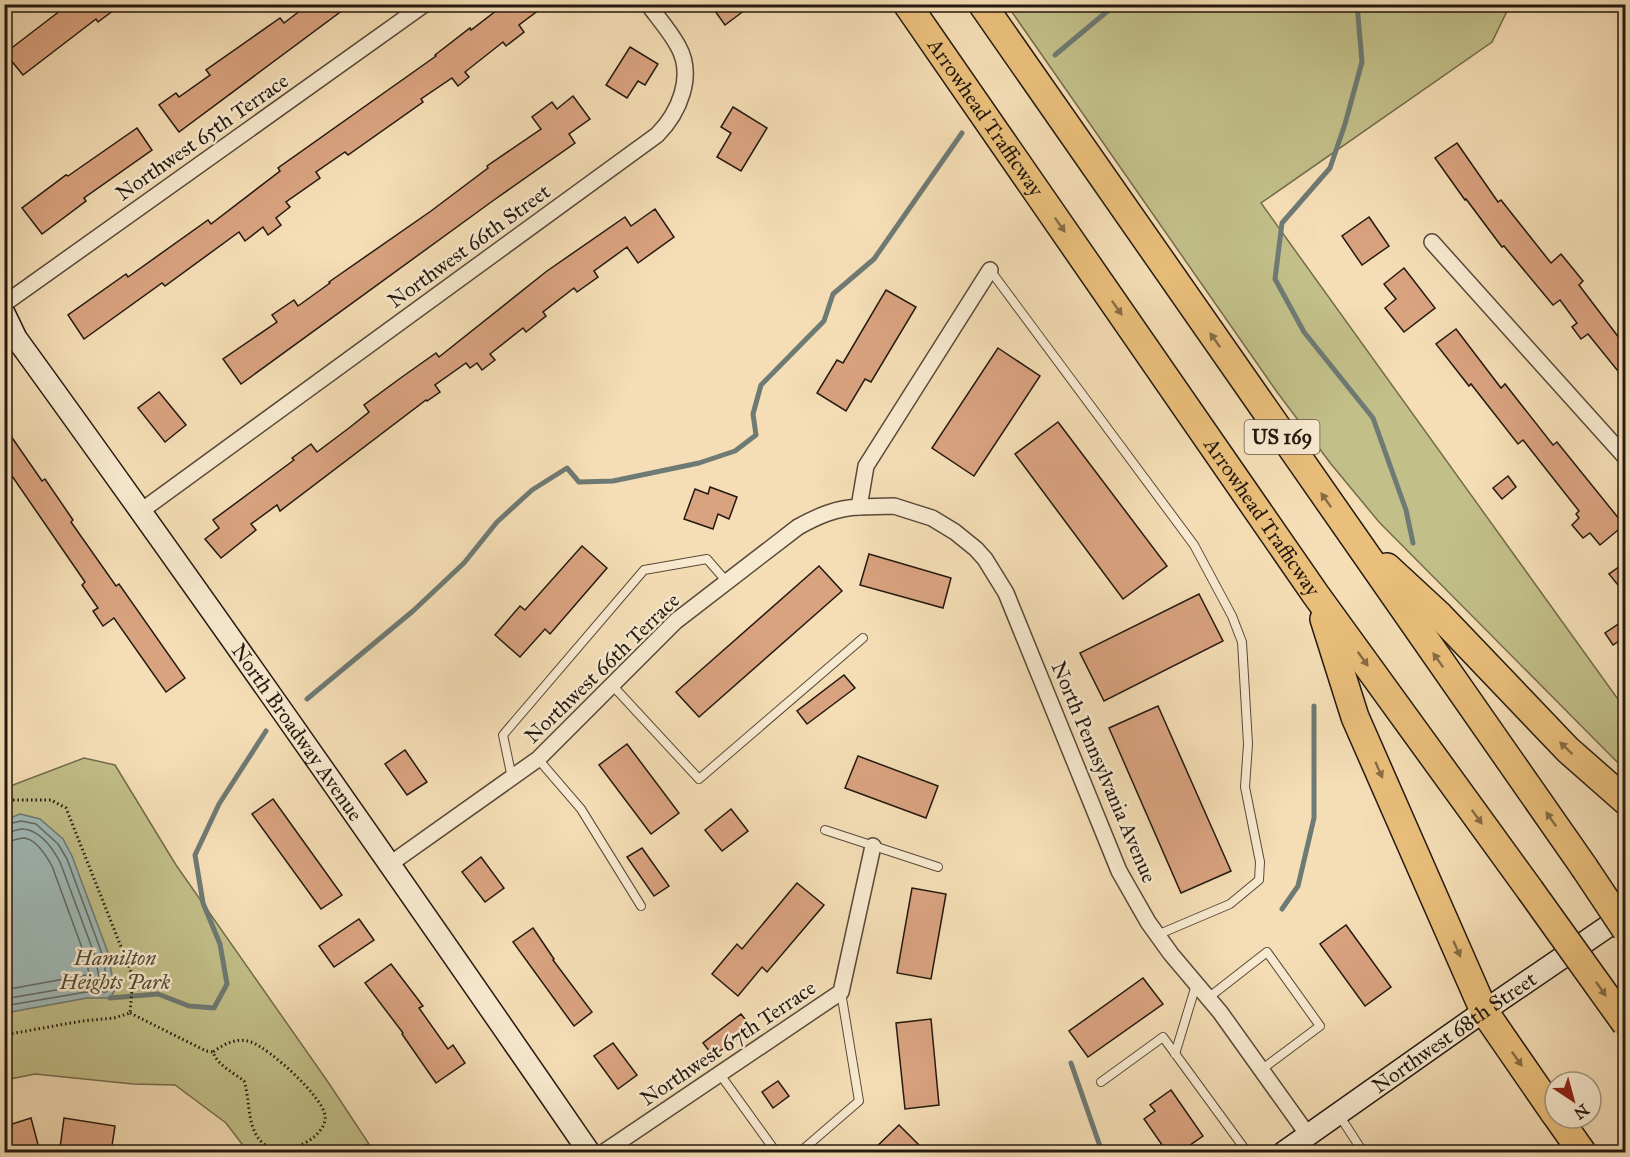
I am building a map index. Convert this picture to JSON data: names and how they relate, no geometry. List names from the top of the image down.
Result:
{
  "streets": {
    "highway": ["Arrowhead Trafficway", "US 169"],
    "street": [
      "Northwest 65th Terrace",
      "Northwest 66th Street",
      "Northwest 66th Terrace",
      "North Broadway Avenue",
      "North Pennsylvania Avenue",
      "Northwest 68th Street",
      "Northwest 67th Terrace"
    ]
  },
  "crossings": [
    ["Northwest 66th Street", "North Broadway Avenue"],
    ["Northwest 66th Terrace", "North Broadway Avenue"],
    ["Northwest 66th Terrace", "North Pennsylvania Avenue"],
    ["North Pennsylvania Avenue", "Northwest 68th Street"]
  ],
  "parks": ["Hamilton Heights Park"],
  "north": "bottom right"
}
